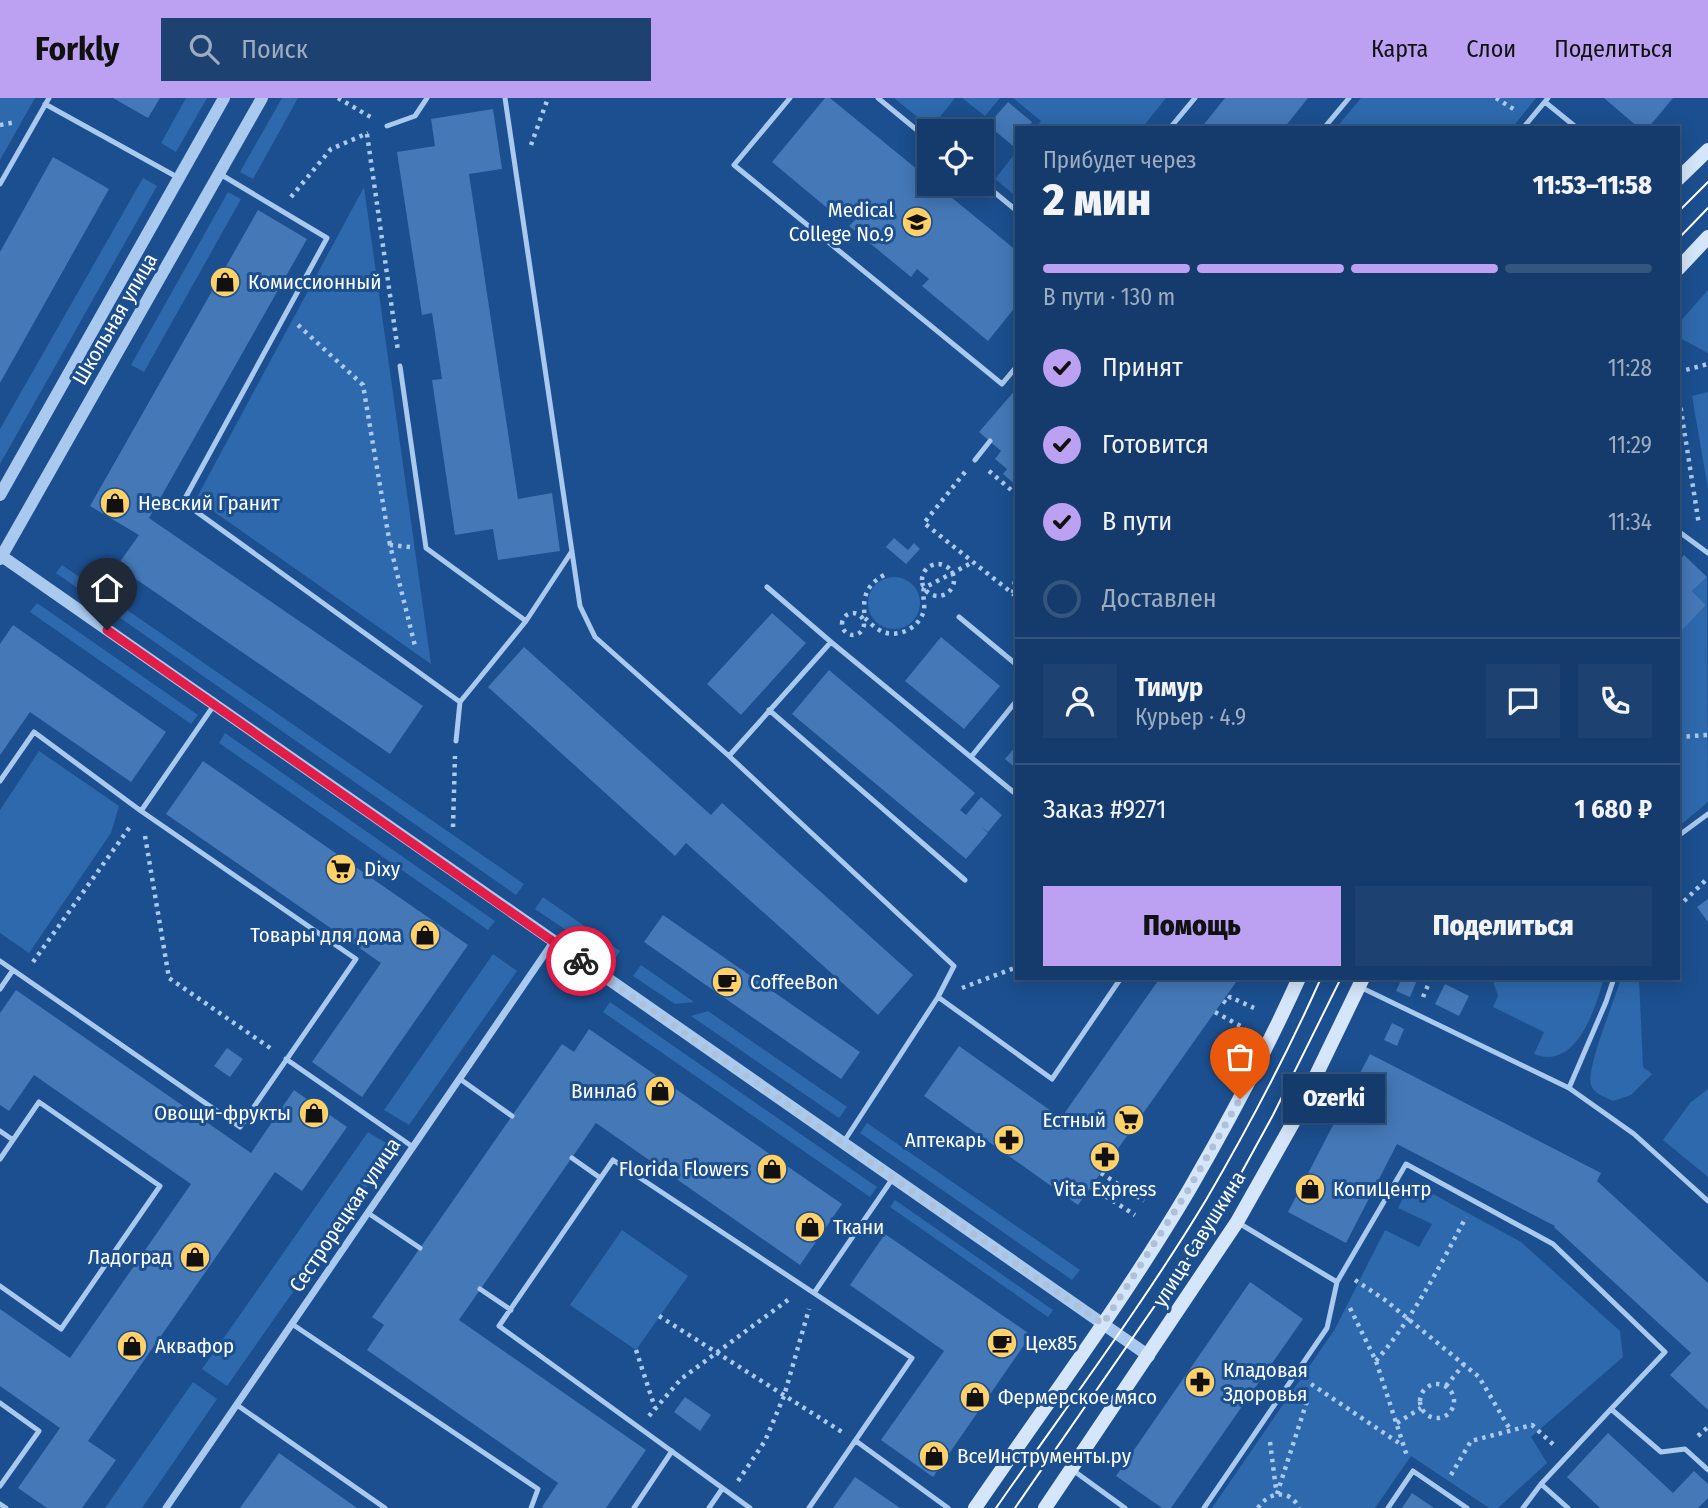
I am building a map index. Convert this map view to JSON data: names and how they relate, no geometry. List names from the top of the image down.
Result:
{
  "streets": {
    "main road": ["улица Савушкина"],
    "street": ["Школьная улица", "Сестрорецкая улица"]
  },
  "places": {
    "school or university": ["Medical College No.9"],
    "shop": [
      "Комиссионный",
      "Невский Гранит",
      "Товары для дома",
      "Винлаб",
      "Овощи-фрукты",
      "Florida Flowers",
      "КопиЦентр",
      "Ткани",
      "Ладоград",
      "Аквафор",
      "Фермерское мясо",
      "ВсеИнструменты.ру"
    ],
    "supermarket": ["Dixy", "Естный"],
    "cafe": ["CoffeeBon", "Цех85"],
    "other": ["Ozerki"],
    "pharmacy": ["Аптекарь", "Vita Express", "Кладовая Здоровья"]
  },
  "page": {
    "header": "Forkly",
    "search": "Поиск",
    "nav": ["Карта", "Слои", "Поделиться"],
    "heading": ["2 мин", "Прибудет через", "11:53–11:58"],
    "panel": [
      "Тимур",
      "Курьер · 4.9",
      "Заказ #9271",
      "1 680 ₽"
    ],
    "bar": "В пути · 130 m",
    "list": [
      ["Принят", "11:28"],
      ["Готовится", "11:29"],
      ["В пути", "11:34"],
      "Доставлен"
    ],
    "buttons": ["Помощь", "Поделиться"],
    "bubble": "Ozerki"
  }
}
